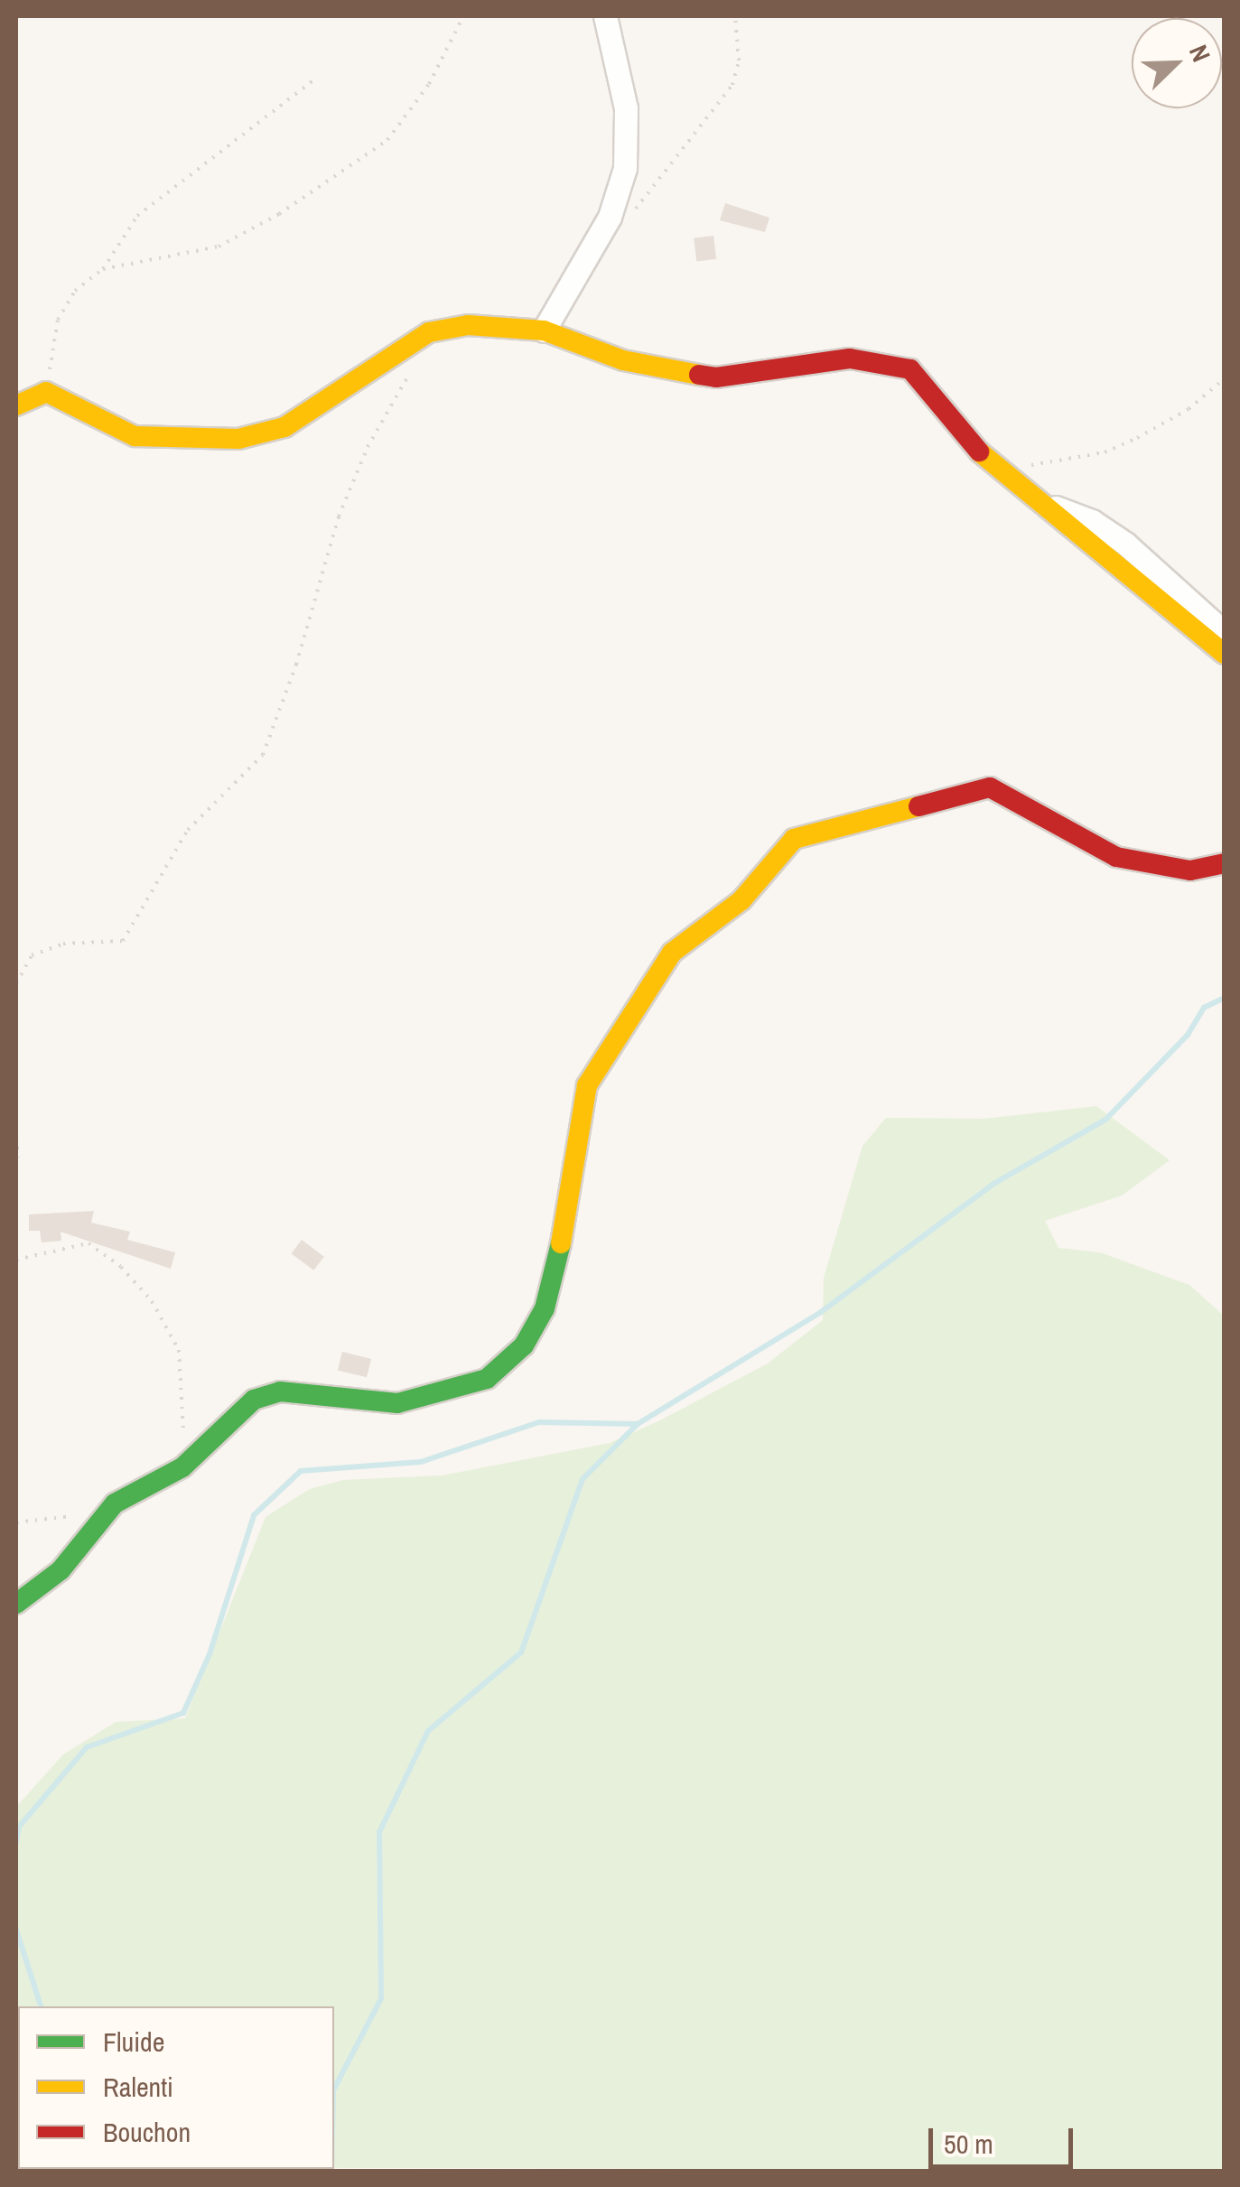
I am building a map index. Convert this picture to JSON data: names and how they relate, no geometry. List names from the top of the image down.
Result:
{
  "legend": ["Fluide", "Ralenti", "Bouchon"],
  "scale_bar": "50 m",
  "north": "top right"
}
